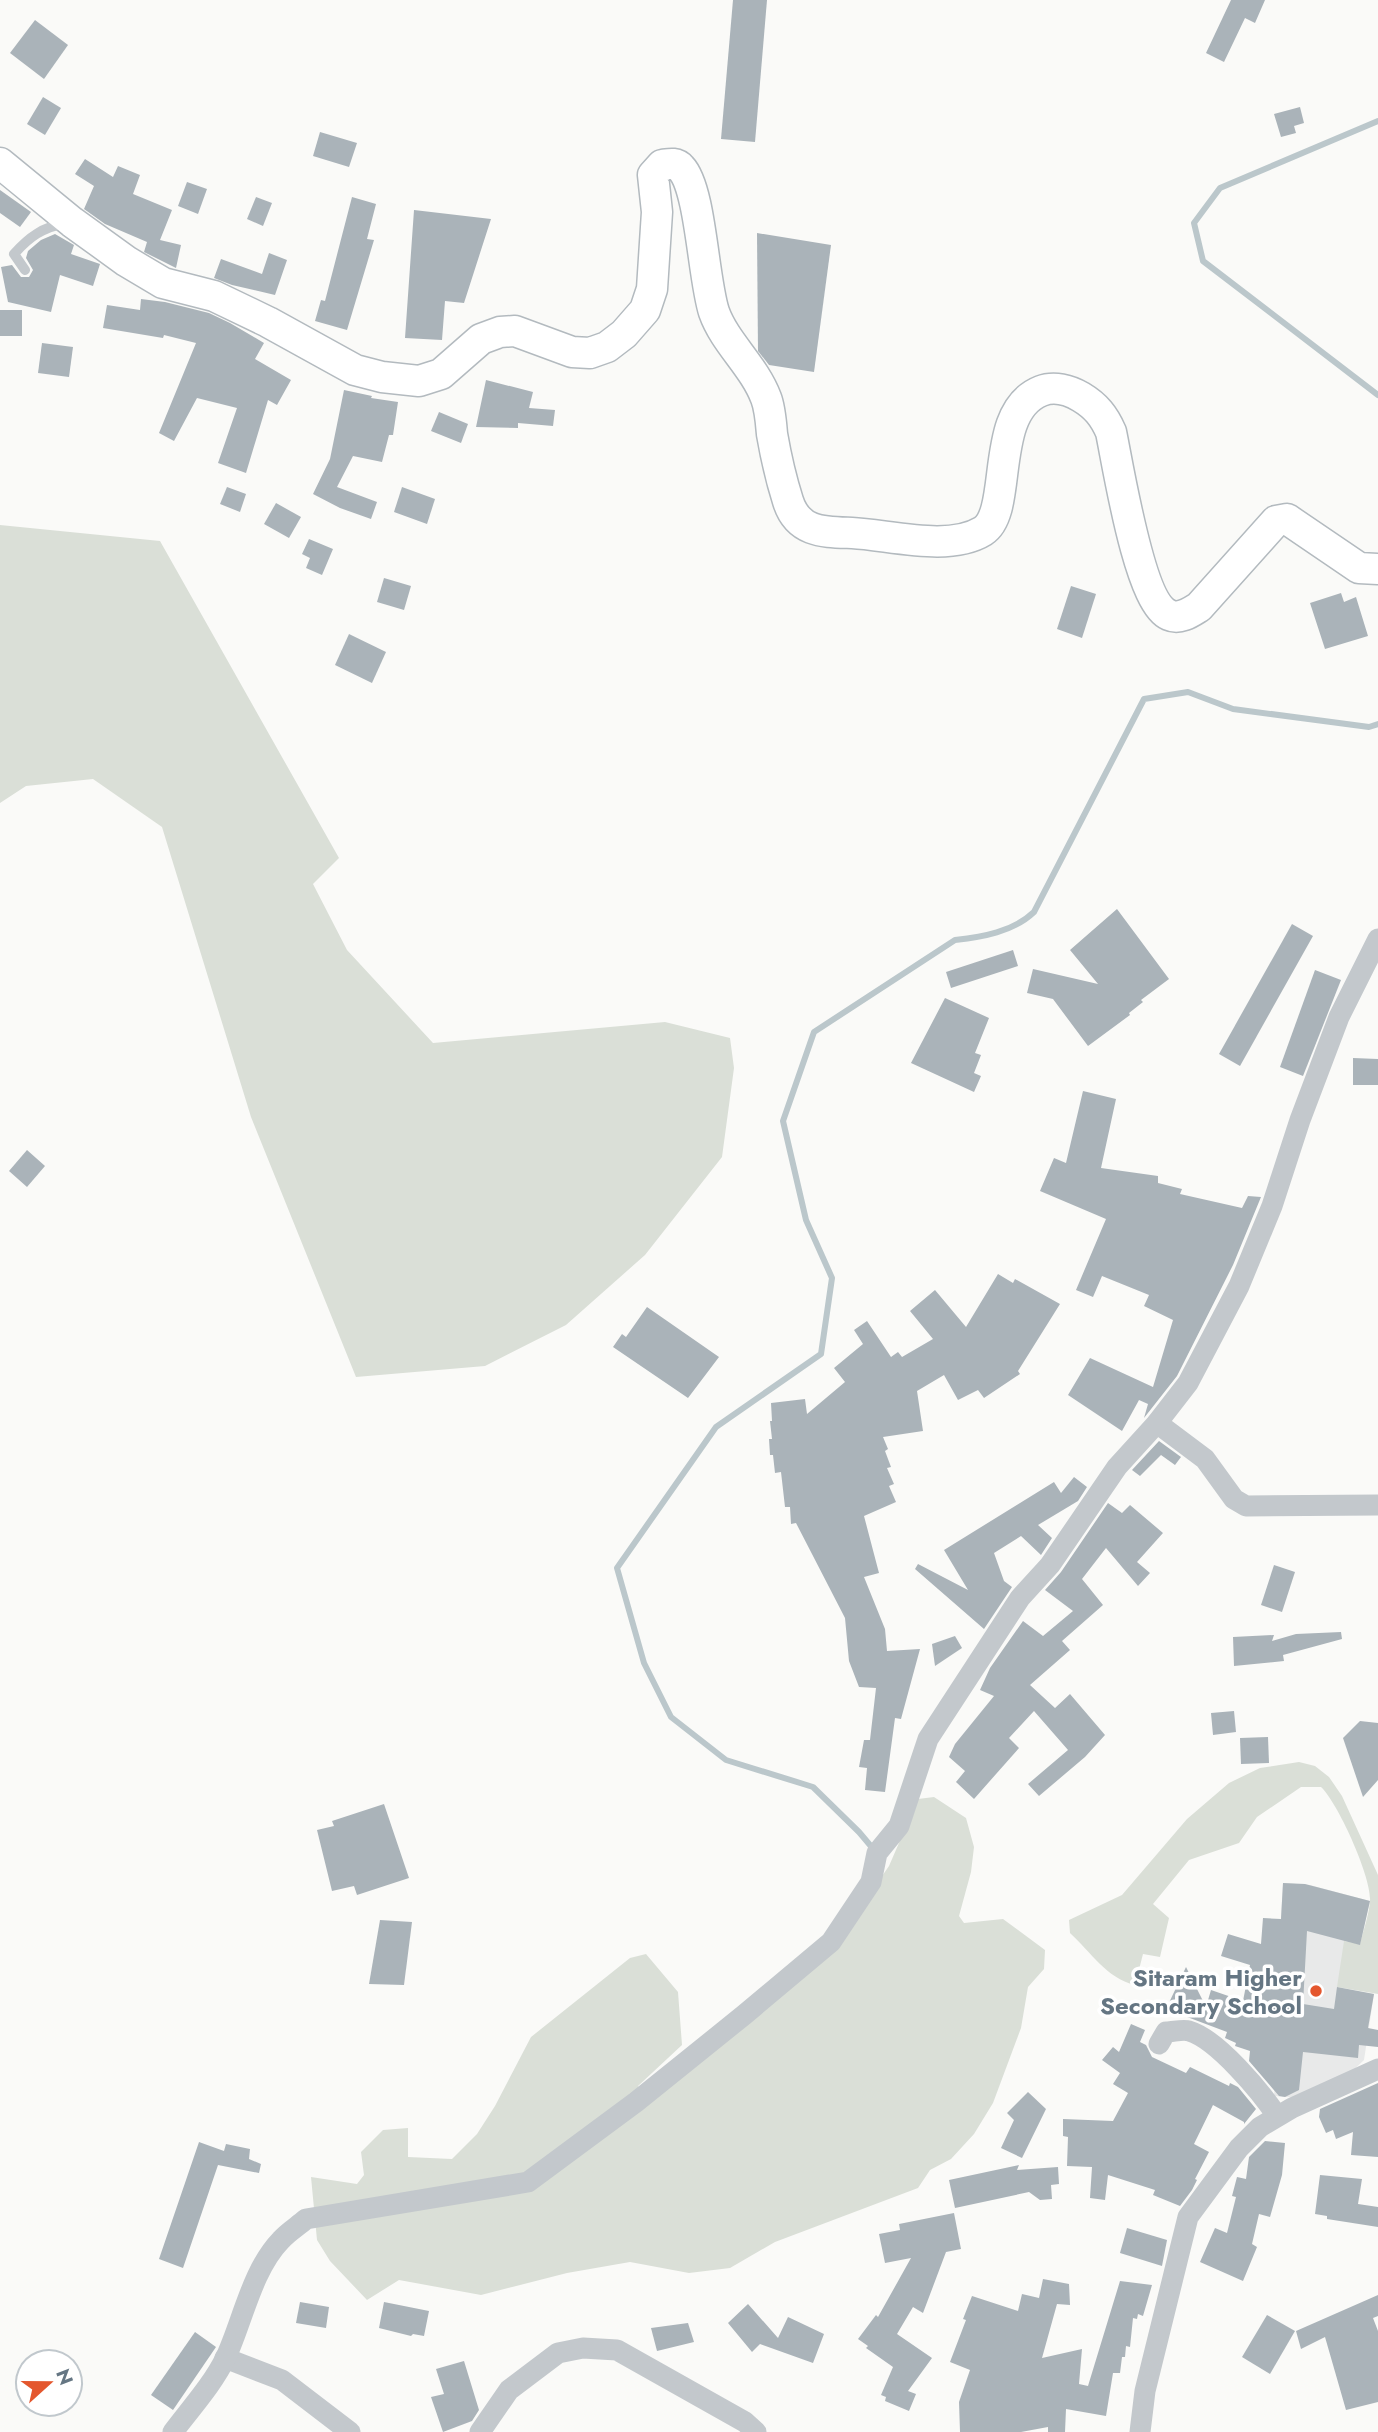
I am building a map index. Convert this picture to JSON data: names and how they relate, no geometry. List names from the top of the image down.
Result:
{
  "places": ["Sitaram Higher Secondary School"],
  "north": "right"
}
